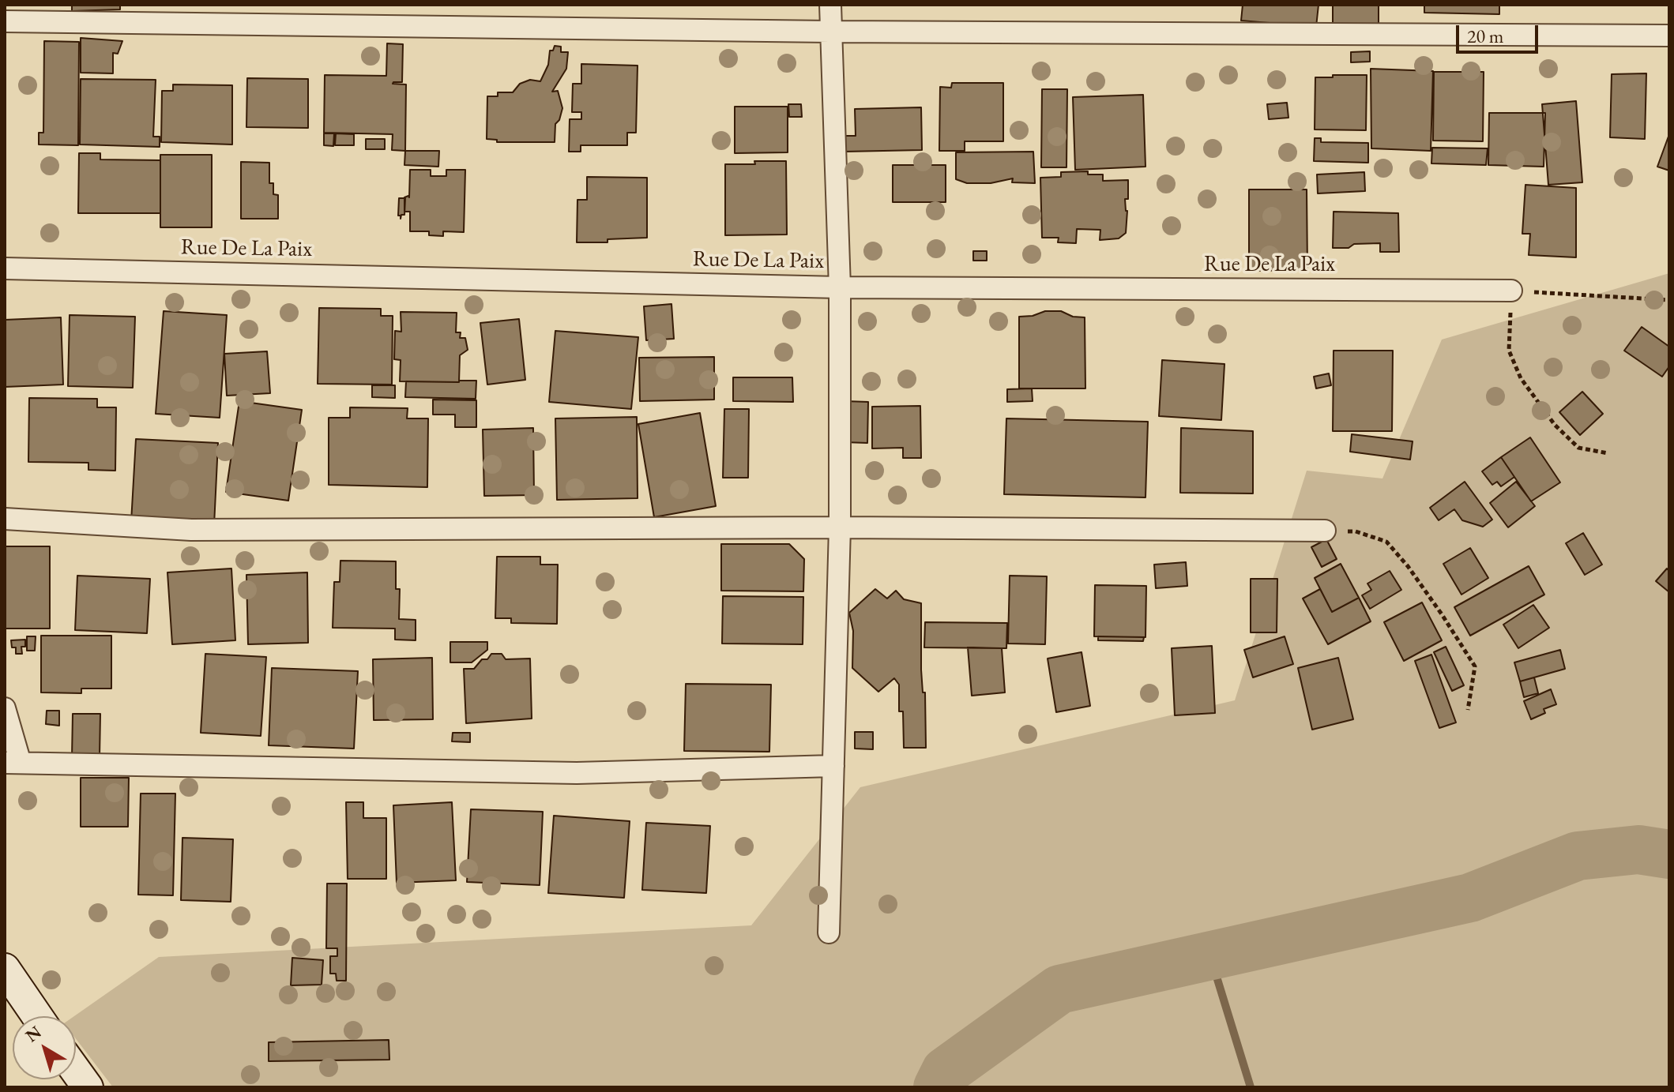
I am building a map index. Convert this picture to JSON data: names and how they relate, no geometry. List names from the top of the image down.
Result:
{
  "streets": {
    "street": ["Rue De La Paix"]
  },
  "scale_bar": "20 m",
  "north": "top left"
}
